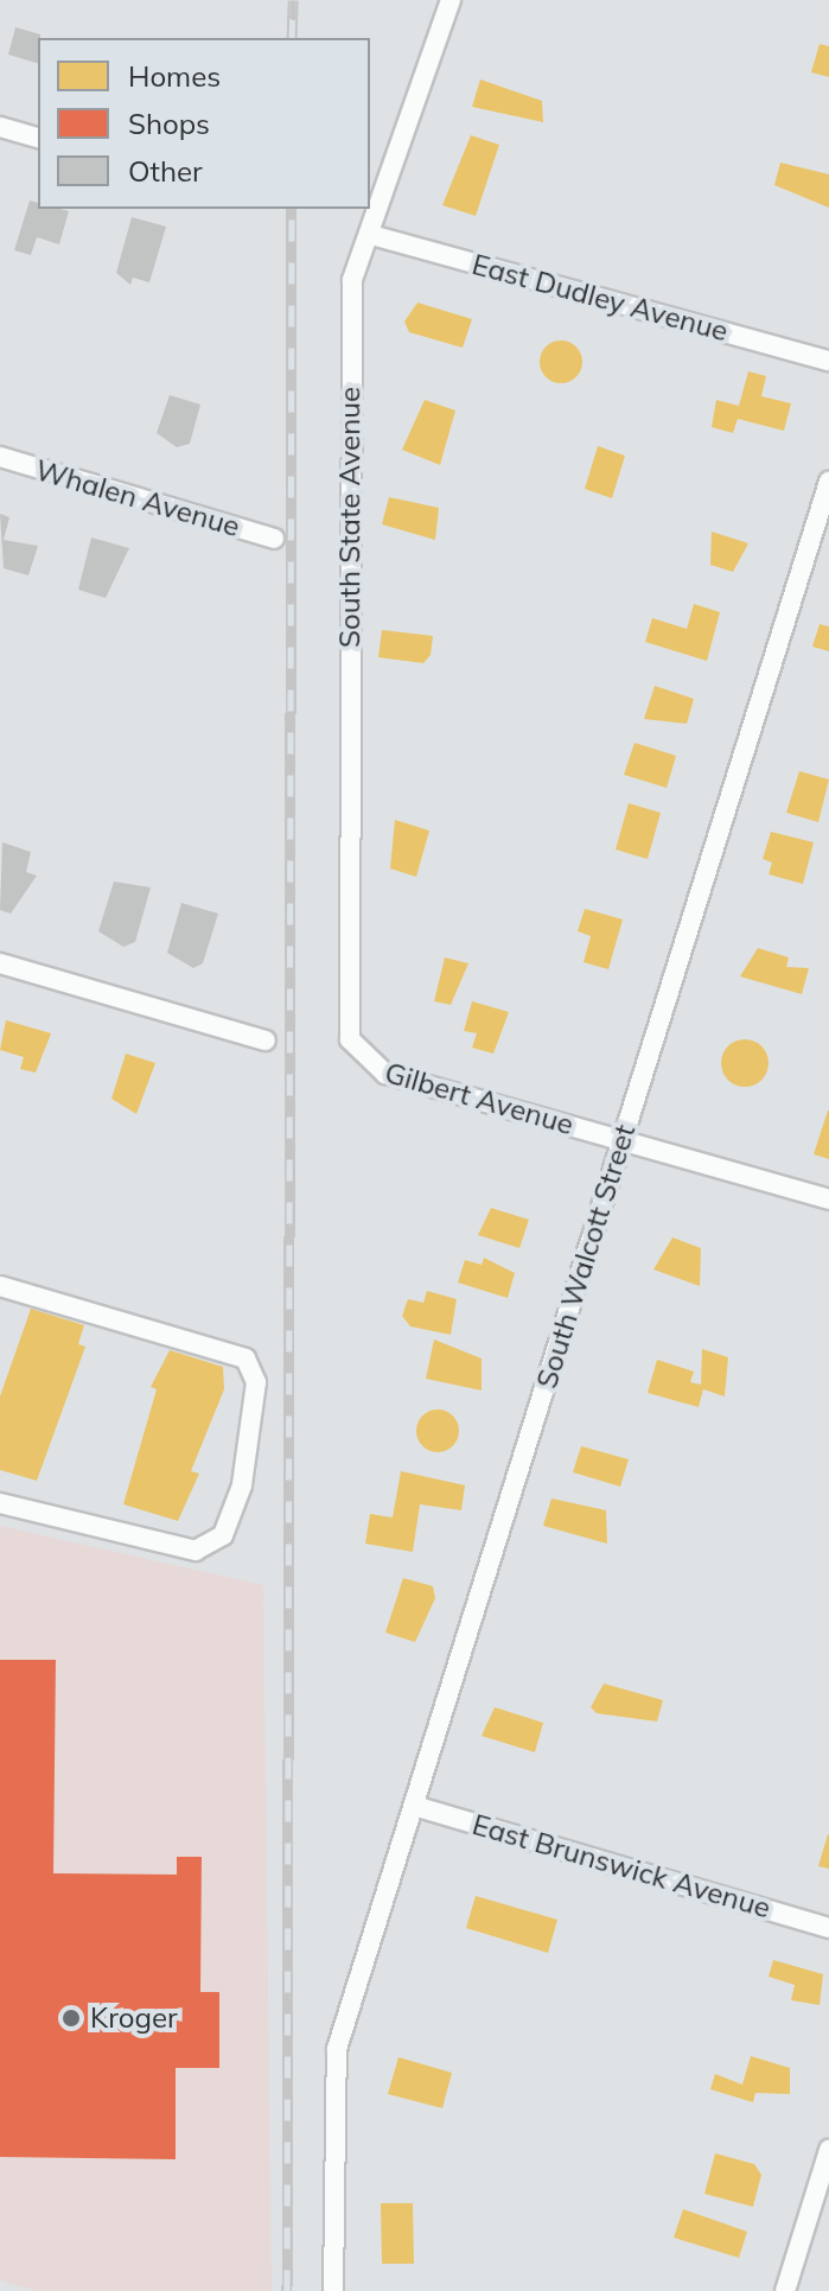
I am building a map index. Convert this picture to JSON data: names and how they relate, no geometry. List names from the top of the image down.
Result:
{
  "streets": {
    "street": [
      "East Dudley Avenue",
      "Whalen Avenue",
      "South State Avenue",
      "Gilbert Avenue",
      "South Walcott Street",
      "East Brunswick Avenue"
    ]
  },
  "crossings": [
    ["East Dudley Avenue", "South State Avenue"],
    ["South State Avenue", "Gilbert Avenue"],
    ["Gilbert Avenue", "South Walcott Street"],
    ["South Walcott Street", "East Brunswick Avenue"]
  ],
  "places": ["Kroger"],
  "legend": ["Homes", "Shops", "Other"]
}
